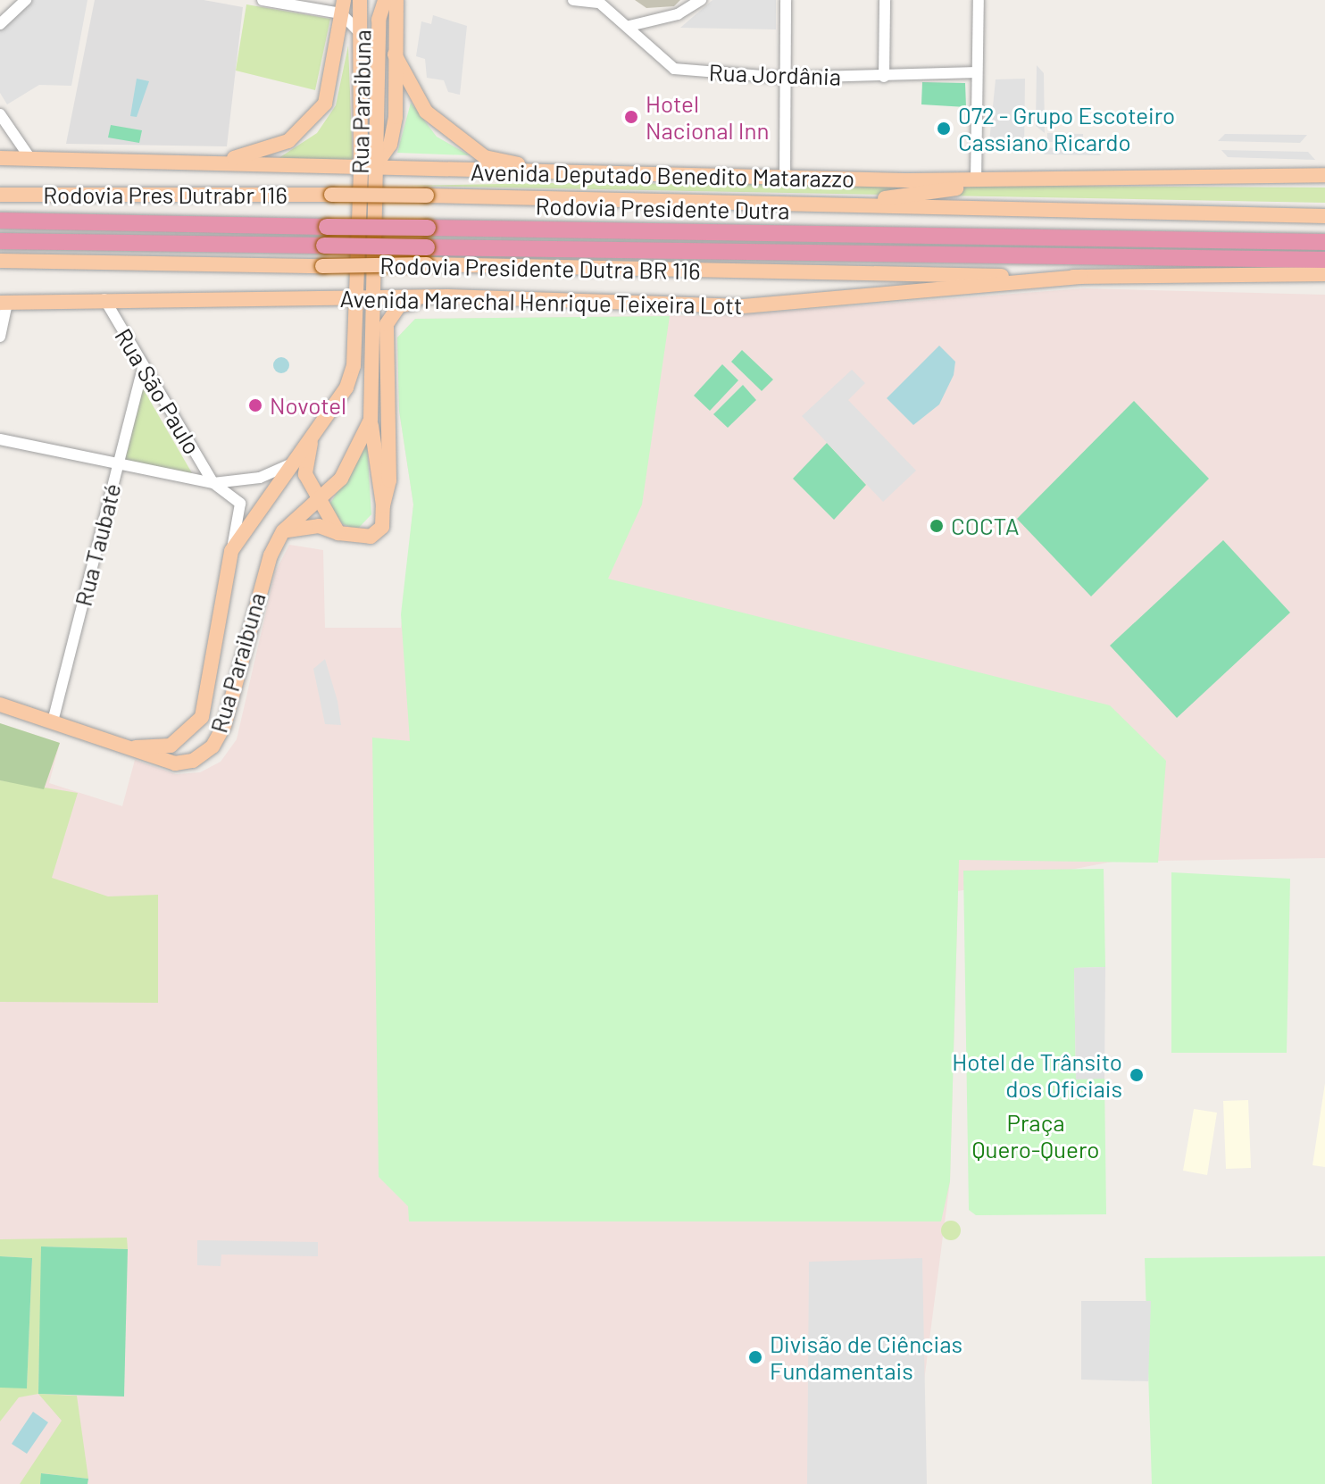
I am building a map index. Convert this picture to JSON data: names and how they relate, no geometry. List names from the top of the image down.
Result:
{
  "streets": {
    "highway": ["Rodovia Presidente Dutra"],
    "main road": [
      "Rua Paraibuna",
      "Avenida Deputado Benedito Matarazzo",
      "Rodovia Pres Dutrabr 116",
      "Rodovia Presidente Dutra BR 116",
      "Avenida Marechal Henrique Teixeira Lott"
    ],
    "street": ["Rua Jordânia", "Rua São Paulo", "Rua Taubaté"]
  },
  "crossings": [
    ["Rua Paraibuna", "Avenida Deputado Benedito Matarazzo"],
    ["Rua Paraibuna", "Avenida Marechal Henrique Teixeira Lott"],
    ["Rua Paraibuna", "Rua São Paulo"],
    ["Rodovia Presidente Dutra BR 116", "Avenida Marechal Henrique Teixeira Lott"],
    ["Avenida Marechal Henrique Teixeira Lott", "Rua São Paulo"],
    ["Rua São Paulo", "Rua Taubaté"]
  ],
  "parks": ["Praça Quero-Quero"],
  "places": [
    "Hotel Nacional Inn",
    "072 - Grupo Escoteiro Cassiano Ricardo",
    "Novotel",
    "COCTA",
    "Hotel de Trânsito dos Oficiais",
    "Divisão de Ciências Fundamentais"
  ]
}
